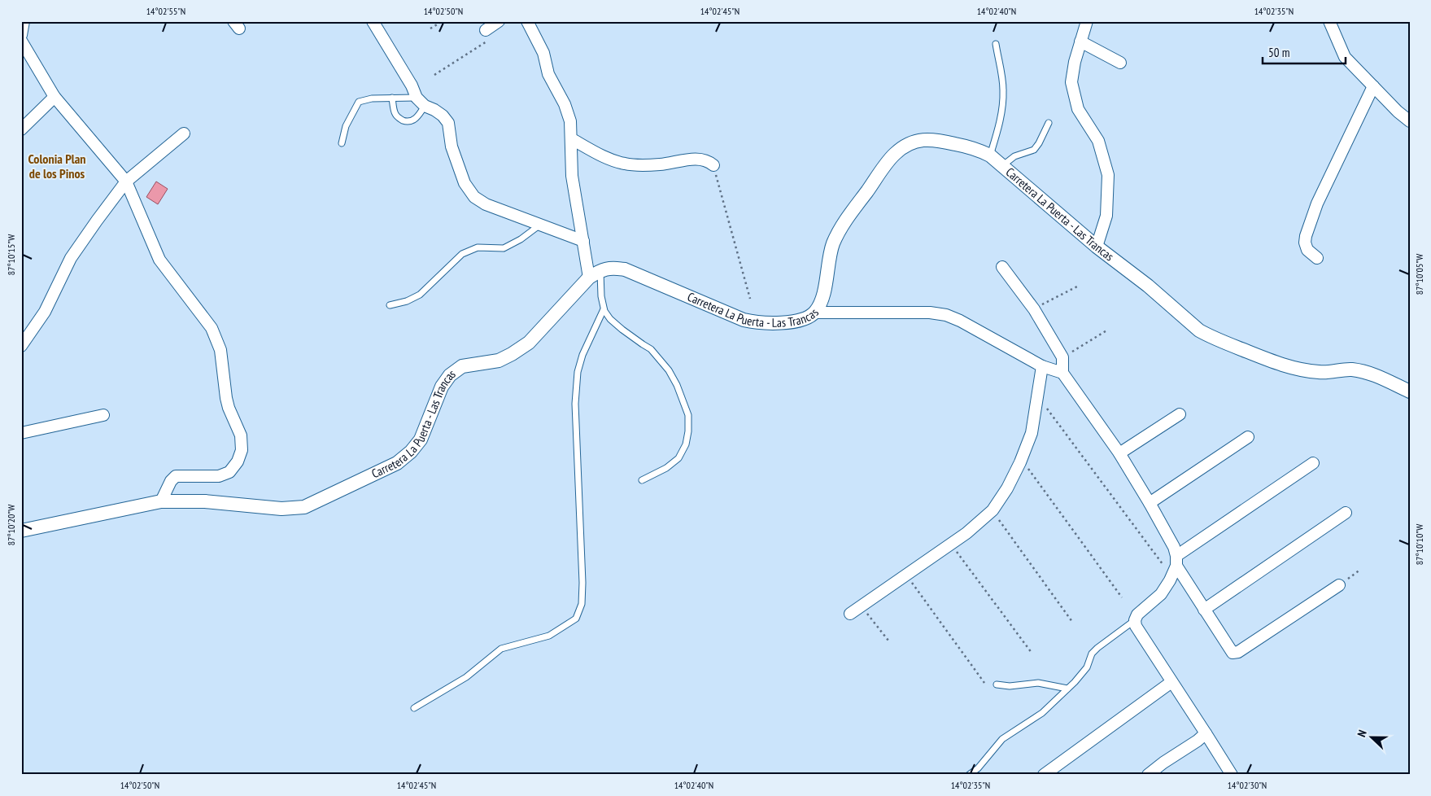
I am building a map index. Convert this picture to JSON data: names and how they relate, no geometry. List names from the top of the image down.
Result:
{
  "streets": {
    "street": ["Carretera La Puerta - Las Trancas"]
  },
  "districts": ["Colonia Plan de los Pinos"],
  "scale_bar": "50 m",
  "north": "left",
  "coordinates": [
    "14°02'55\"N",
    "14°02'50\"N",
    "14°02'45\"N",
    "14°02'40\"N",
    "14°02'35\"N",
    "87°10'15\"W",
    "87°10'05\"W",
    "87°10'20\"W",
    "87°10'10\"W",
    "14°02'30\"N"
  ]
}
